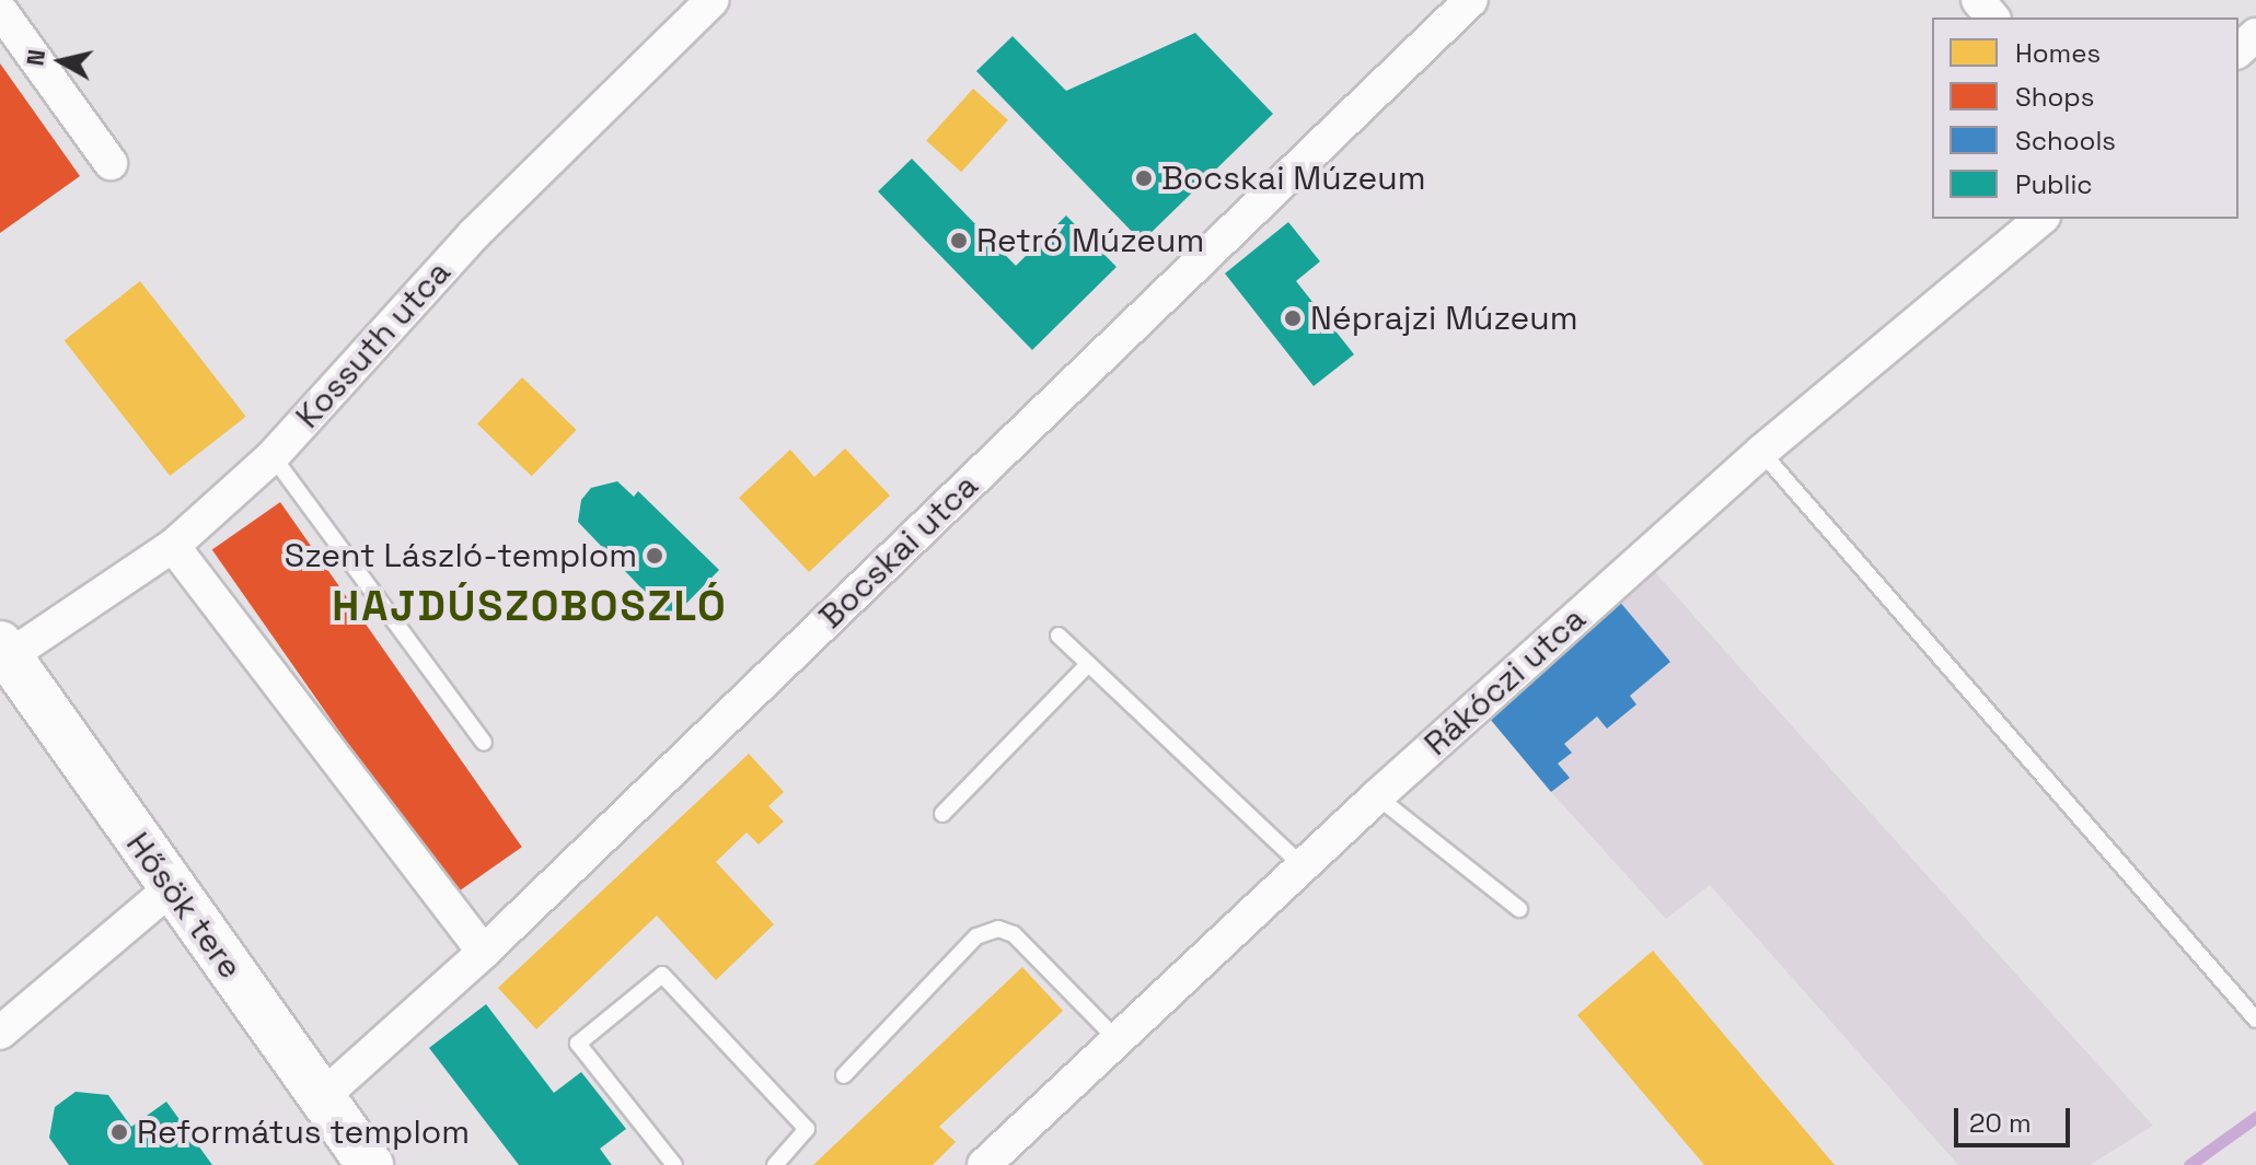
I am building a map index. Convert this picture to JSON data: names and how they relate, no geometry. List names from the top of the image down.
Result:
{
  "streets": {
    "street": [
      "Kossuth utca",
      "Bocskai utca",
      "Rákóczi utca",
      "Hősök tere"
    ]
  },
  "crossings": [
    ["Kossuth utca", "Hősök tere"],
    ["Bocskai utca", "Hősök tere"]
  ],
  "districts": ["HAJDÚSZOBOSZLÓ"],
  "places": [
    "Bocskai Múzeum",
    "Retró Múzeum",
    "Néprajzi Múzeum",
    "Szent László-templom",
    "Református templom"
  ],
  "legend": [
    "Homes",
    "Shops",
    "Schools",
    "Public"
  ],
  "scale_bar": "20 m",
  "north": "left"
}
